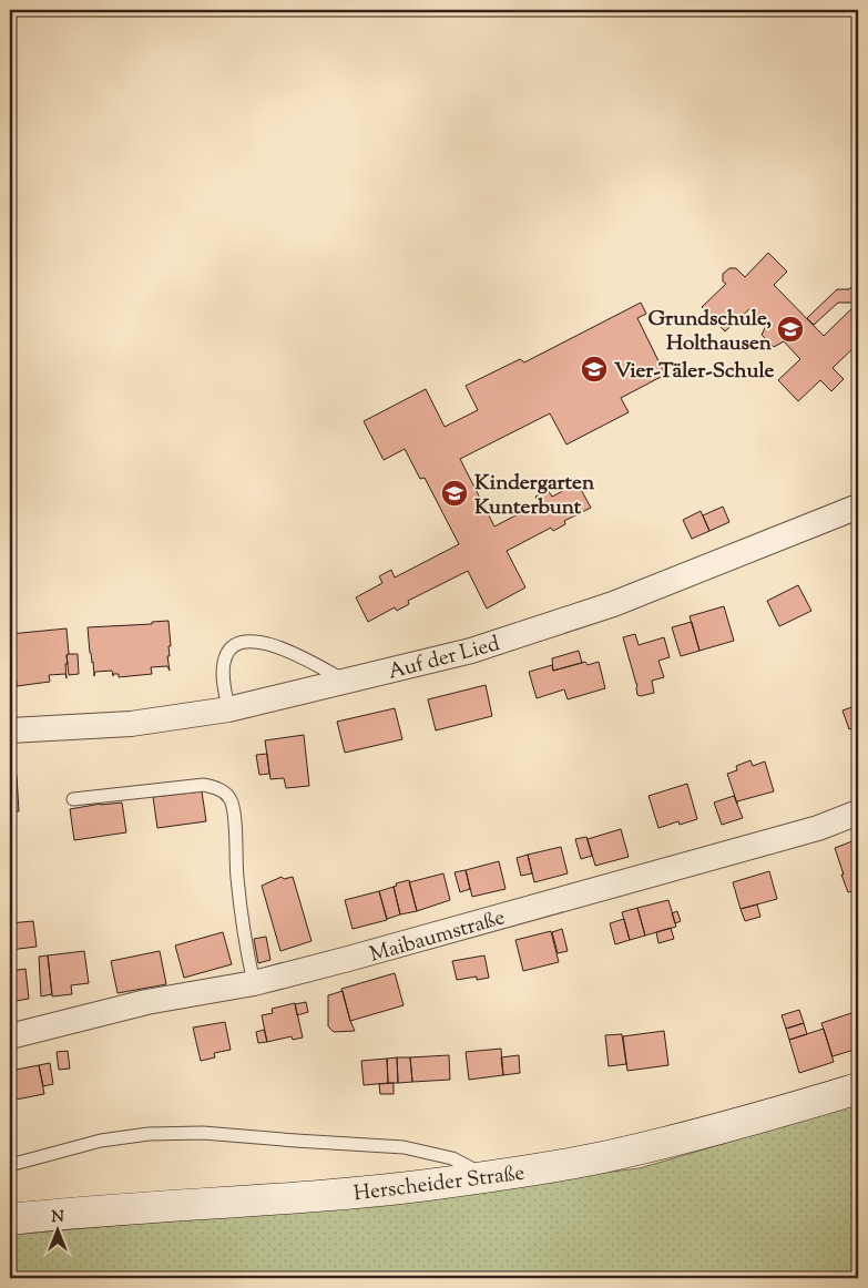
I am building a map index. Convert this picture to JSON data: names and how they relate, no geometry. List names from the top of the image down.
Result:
{
  "streets": {
    "main road": ["Herscheider Straße"],
    "street": ["Auf der Lied", "Maibaumstraße"]
  },
  "places": {
    "school or university": ["Grundschule, Holthausen", "Vier-Täler-Schule", "Kindergarten Kunterbunt"]
  },
  "north": "top"
}
